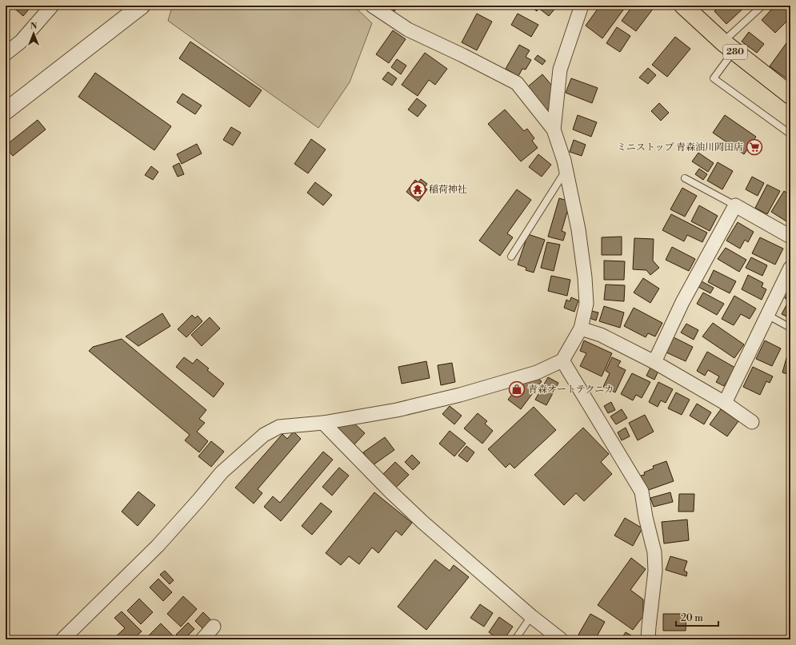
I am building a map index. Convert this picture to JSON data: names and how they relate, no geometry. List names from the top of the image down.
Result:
{
  "streets": {
    "highway": ["280"]
  },
  "places": {
    "supermarket": ["ミニストップ 青森油川岡田店"],
    "temple": ["稲荷神社"],
    "shop": ["青森オートテクニカ"]
  },
  "scale_bar": "20 m",
  "north": "top"
}
